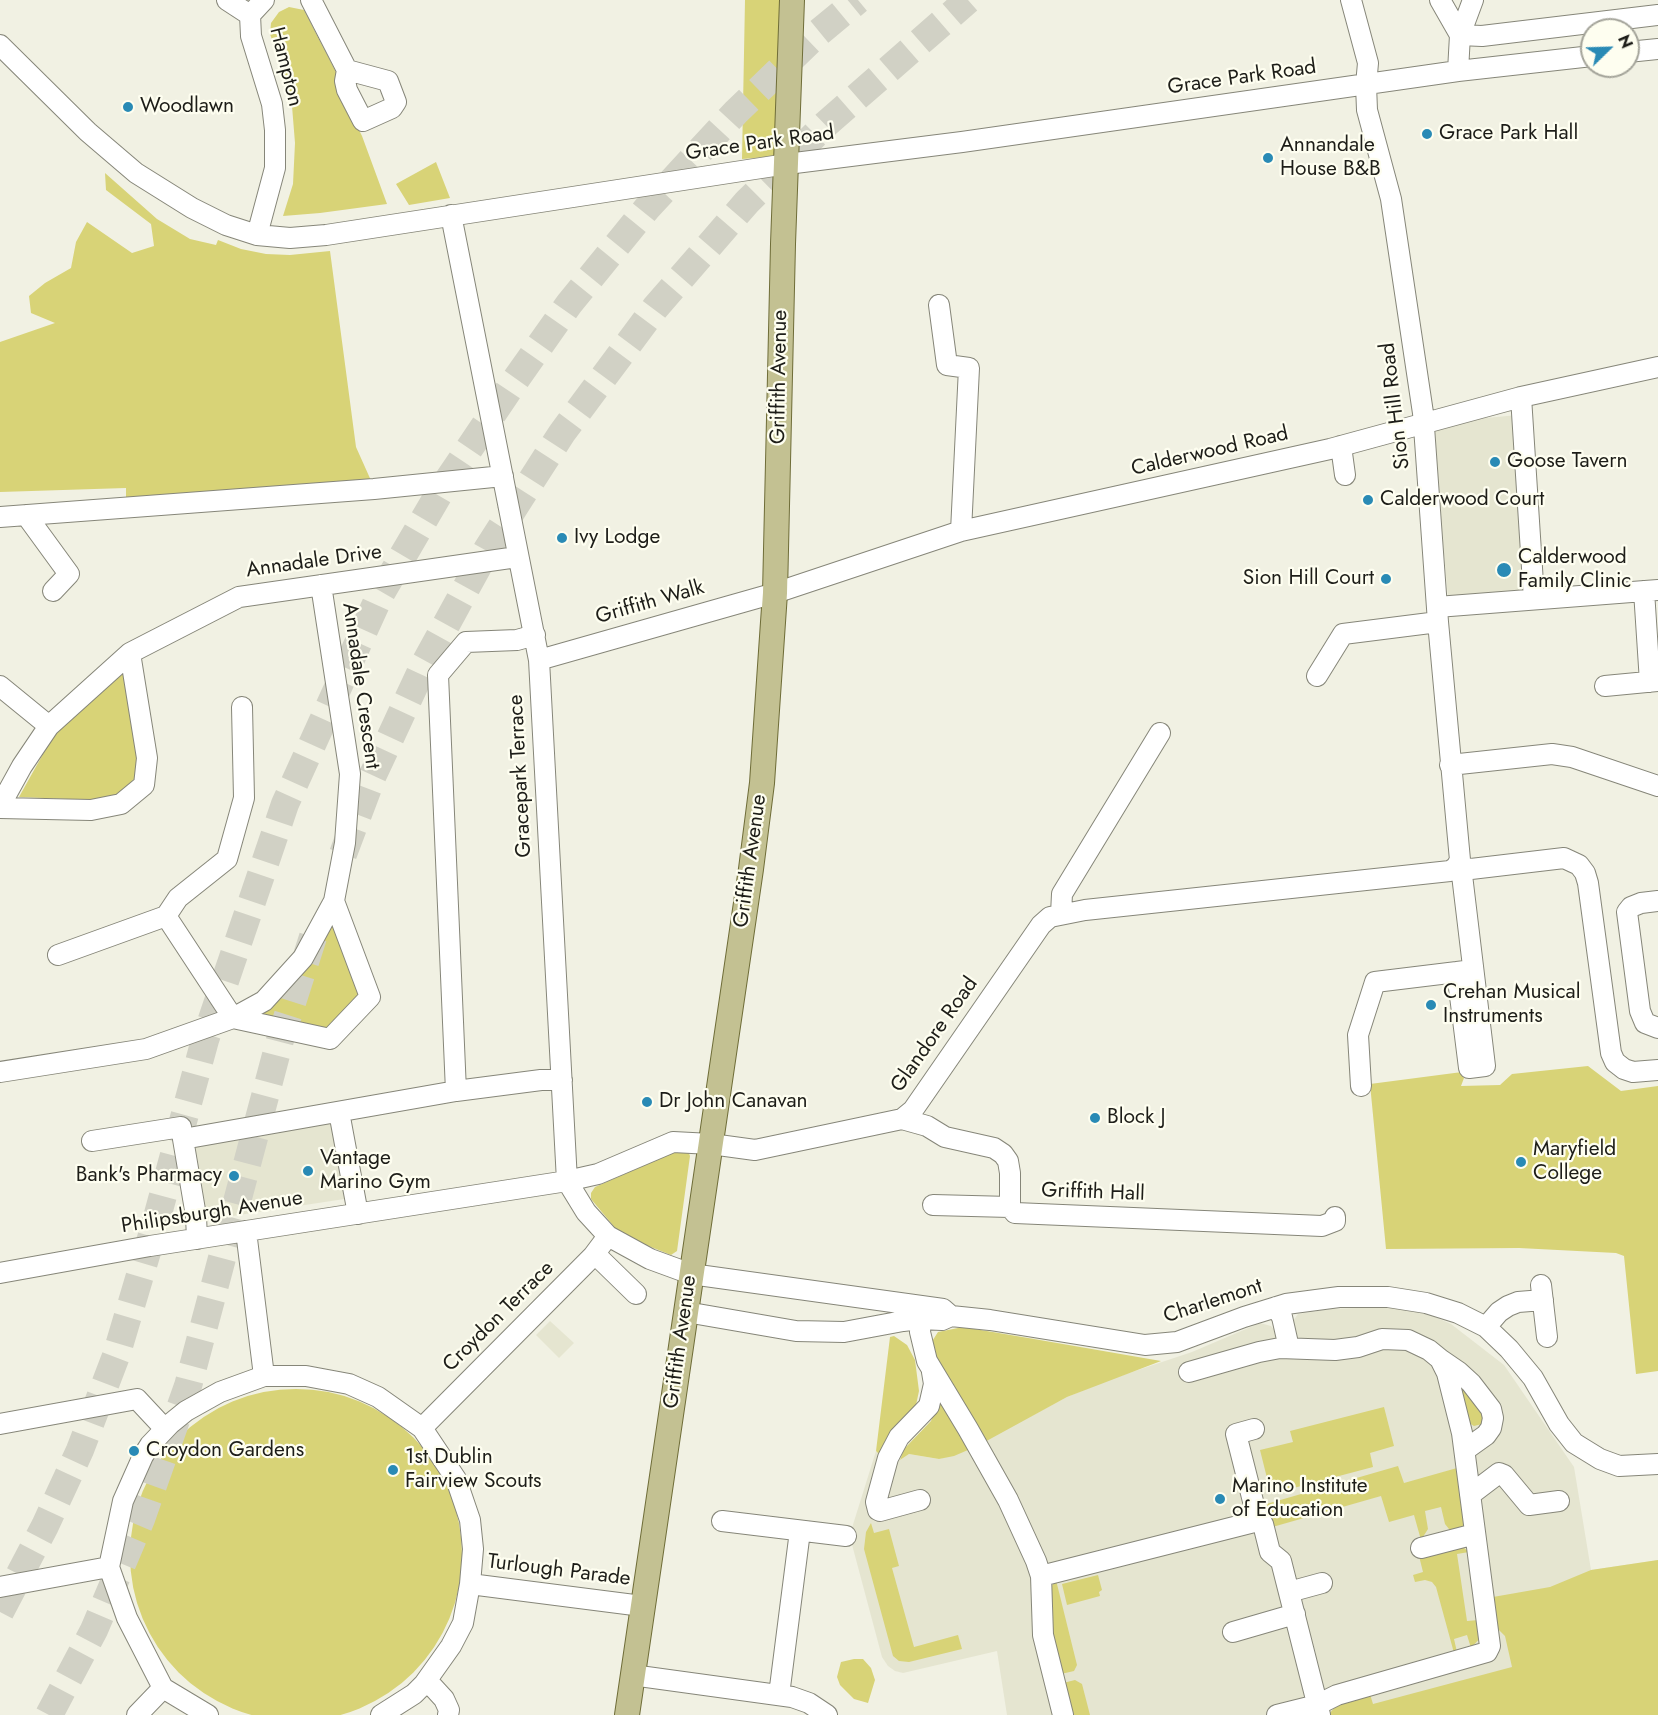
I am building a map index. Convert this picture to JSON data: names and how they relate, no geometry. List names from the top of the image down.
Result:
{
  "streets": {
    "main road": ["Griffith Avenue"],
    "street": [
      "Hampton",
      "Grace Park Road",
      "Sion Hill Road",
      "Calderwood Road",
      "Annadale Drive",
      "Griffith Walk",
      "Annadale Crescent",
      "Gracepark Terrace",
      "Glandore Road",
      "Griffith Hall",
      "Philipsburgh Avenue",
      "Charlemont",
      "Croydon Terrace",
      "Turlough Parade"
    ]
  },
  "crossings": [
    ["Hampton", "Grace Park Road"],
    ["Grace Park Road", "Griffith Avenue"],
    ["Grace Park Road", "Sion Hill Road"],
    ["Grace Park Road", "Gracepark Terrace"],
    ["Griffith Avenue", "Calderwood Road"],
    ["Griffith Avenue", "Griffith Walk"],
    ["Griffith Avenue", "Gracepark Terrace"],
    ["Griffith Avenue", "Glandore Road"],
    ["Griffith Avenue", "Philipsburgh Avenue"],
    ["Griffith Avenue", "Charlemont"],
    ["Griffith Avenue", "Turlough Parade"],
    ["Sion Hill Road", "Calderwood Road"],
    ["Sion Hill Road", "Glandore Road"],
    ["Calderwood Road", "Griffith Walk"],
    ["Annadale Drive", "Annadale Crescent"],
    ["Annadale Drive", "Gracepark Terrace"],
    ["Griffith Walk", "Gracepark Terrace"],
    ["Gracepark Terrace", "Philipsburgh Avenue"],
    ["Gracepark Terrace", "Charlemont"],
    ["Gracepark Terrace", "Croydon Terrace"],
    ["Glandore Road", "Griffith Hall"],
    ["Glandore Road", "Philipsburgh Avenue"]
  ],
  "places": [
    "Woodlawn",
    "Grace Park Hall",
    "Annandale House B&B",
    "Goose Tavern",
    "Calderwood Court",
    "Ivy Lodge",
    "Calderwood Family Clinic",
    "Sion Hill Court",
    "Crehan Musical Instruments",
    "Dr John Canavan",
    "Block J",
    "Maryfield College",
    "Vantage Marino Gym",
    "Bank's Pharmacy",
    "Croydon Gardens",
    "1st Dublin Fairview Scouts",
    "Marino Institute of Education"
  ],
  "north": "top right"
}
